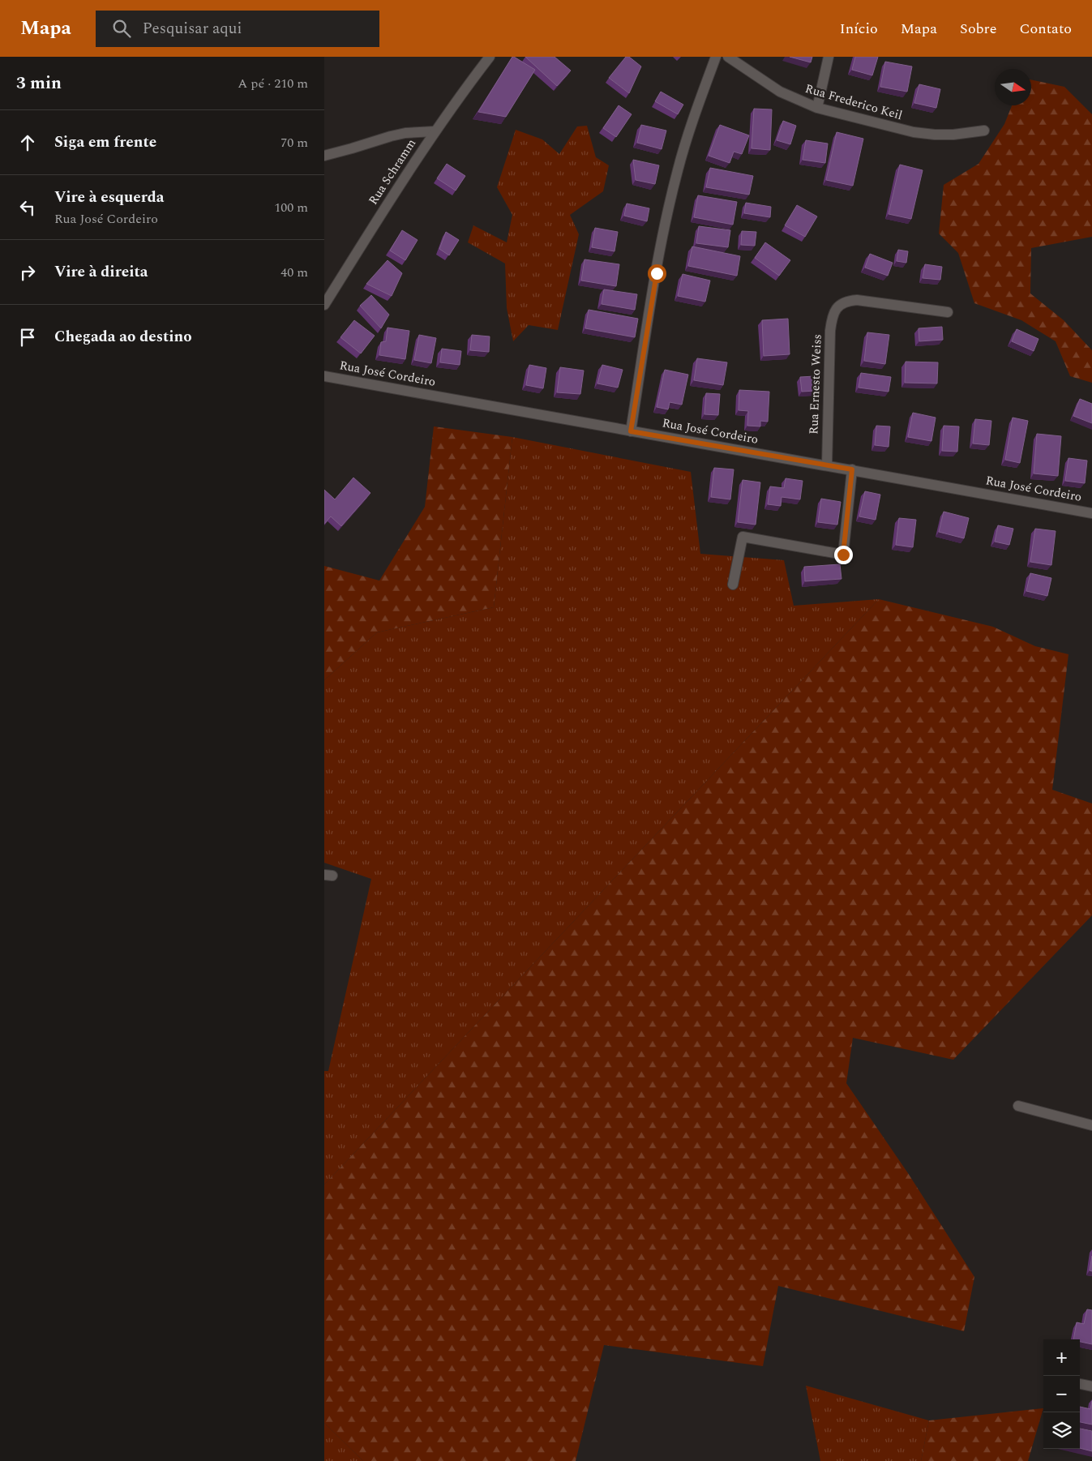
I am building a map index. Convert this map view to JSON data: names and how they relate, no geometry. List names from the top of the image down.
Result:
{
  "streets": {
    "street": [
      "Rua Frederico Keil",
      "Rua Schramm",
      "Rua José Cordeiro",
      "Rua Ernesto Weiss"
    ]
  },
  "crossings": [
    ["Rua José Cordeiro", "Rua Ernesto Weiss"]
  ],
  "north": "right",
  "page": {
    "header": "Mapa",
    "search": "Pesquisar aqui",
    "nav": [
      "Início",
      "Mapa",
      "Sobre",
      "Contato"
    ],
    "heading": ["3 min", "A pé · 210 m"],
    "list": [
      ["Siga em frente", "70 m"],
      ["Vire à esquerda", "Rua José Cordeiro", "100 m"],
      ["Vire à direita", "40 m"],
      "Chegada ao destino"
    ],
    "map_buttons": ["+", "−"]
  }
}
